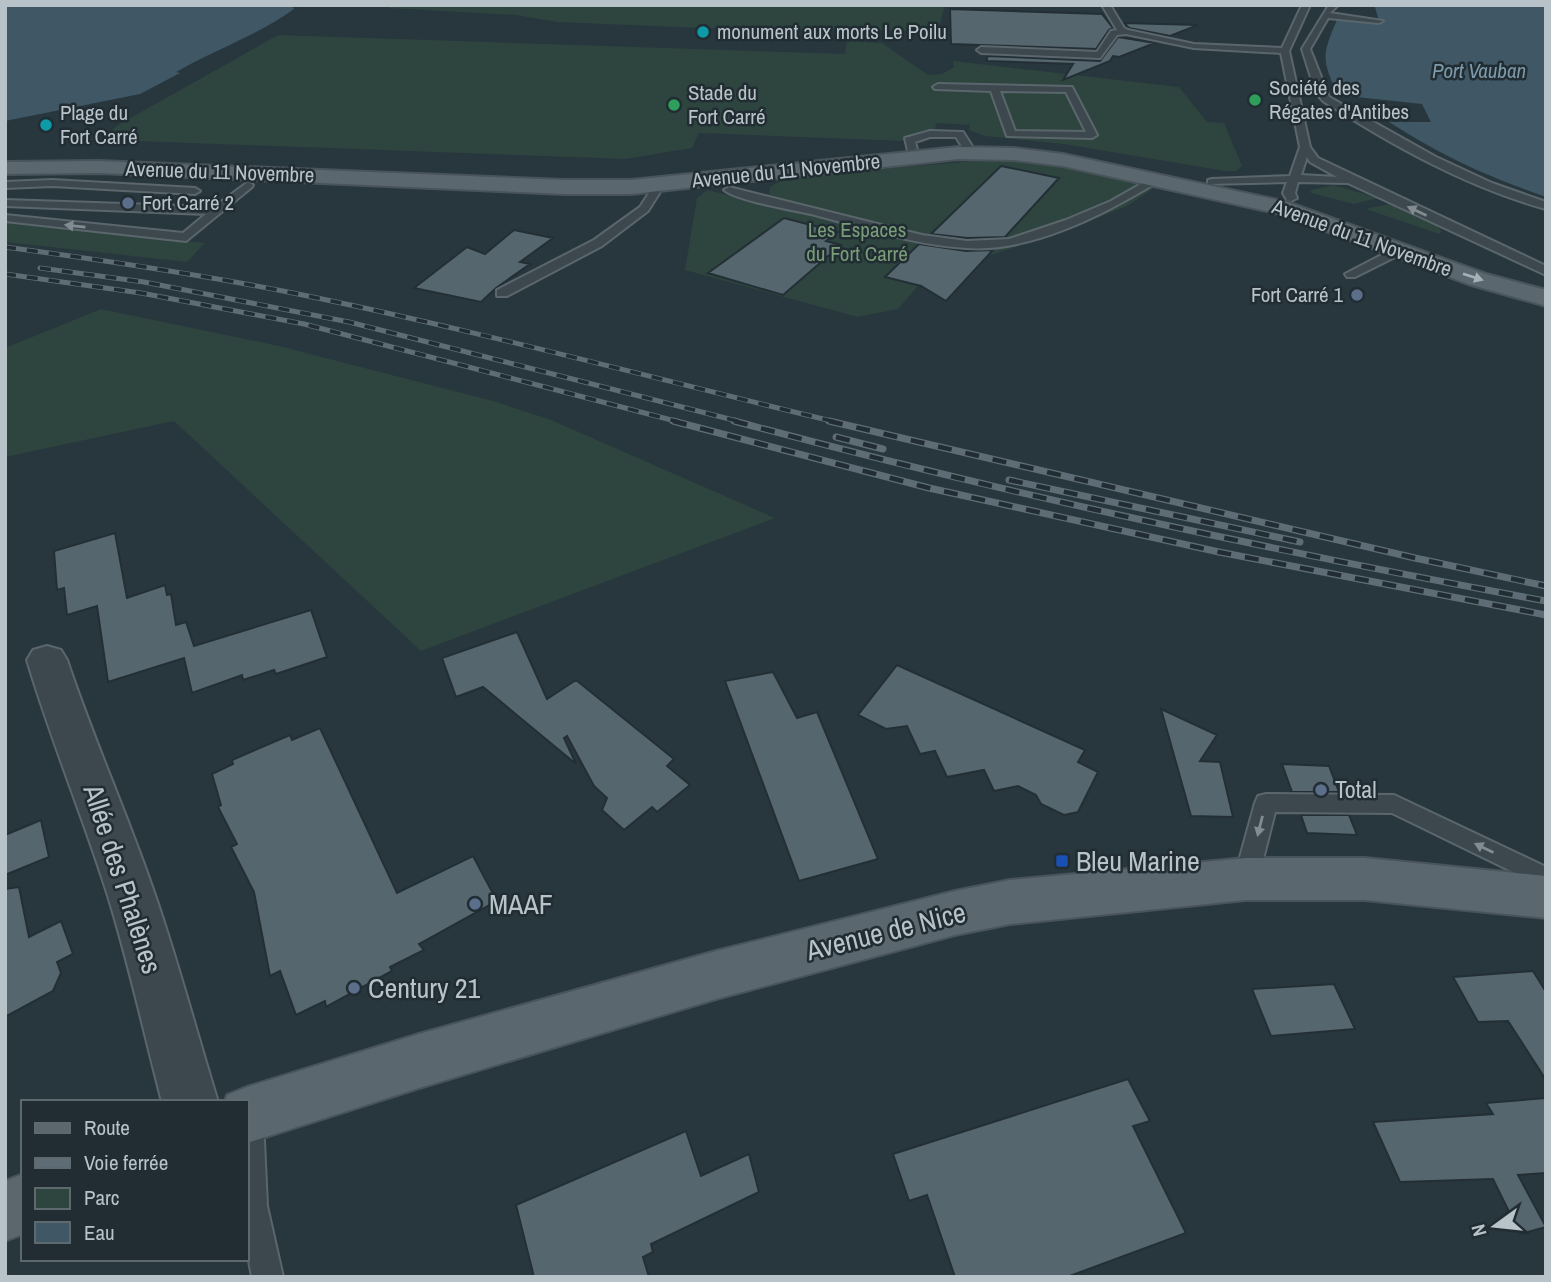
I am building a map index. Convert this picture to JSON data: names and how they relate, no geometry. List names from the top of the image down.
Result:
{
  "streets": {
    "main road": ["Avenue du 11 Novembre", "Avenue de Nice"],
    "street": ["Allée des Phalènes"]
  },
  "water": ["Port Vauban"],
  "parks": ["Les Espaces du Fort Carré"],
  "places": {
    "other": [
      "monument aux morts Le Poilu",
      "Société des Régates d'Antibes",
      "Stade du Fort Carré",
      "Plage du Fort Carré",
      "Fort Carré 2",
      "Fort Carré 1",
      "Total",
      "MAAF",
      "Century 21"
    ],
    "transit": ["Bleu Marine"]
  },
  "legend": [
    "Route",
    "Voie ferrée",
    "Parc",
    "Eau"
  ],
  "north": "left"
}
